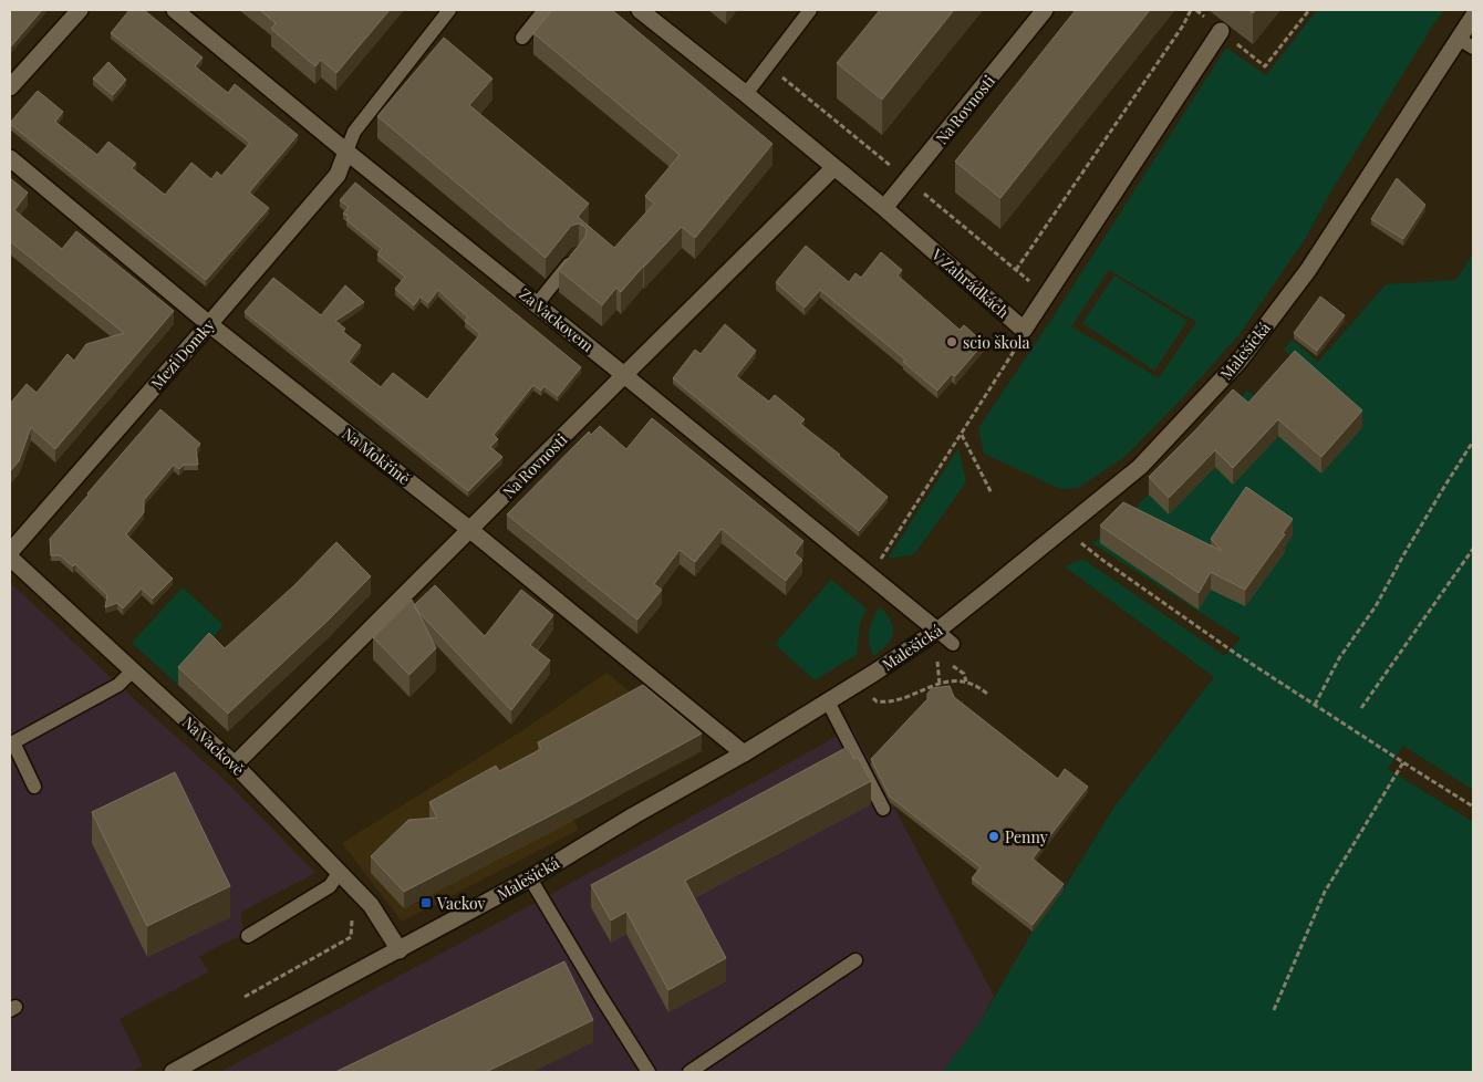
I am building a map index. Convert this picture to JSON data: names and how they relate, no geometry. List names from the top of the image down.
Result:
{
  "streets": {
    "street": [
      "Na Rovnosti",
      "V Zahrádkách",
      "Za Vackovem",
      "Malešická",
      "Mezi Domky",
      "Na Mokřině",
      "Na Vackově"
    ]
  },
  "crossings": [
    ["Na Rovnosti", "V Zahrádkách"],
    ["Na Rovnosti", "Za Vackovem"],
    ["Na Rovnosti", "Na Mokřině"],
    ["Na Rovnosti", "Na Vackově"],
    ["Za Vackovem", "Malešická"],
    ["Za Vackovem", "Mezi Domky"],
    ["Malešická", "Na Mokřině"],
    ["Malešická", "Na Vackově"],
    ["Mezi Domky", "Na Mokřině"]
  ],
  "places": {
    "other": ["scio škola", "Penny"],
    "transit": ["Vackov"]
  }
}
